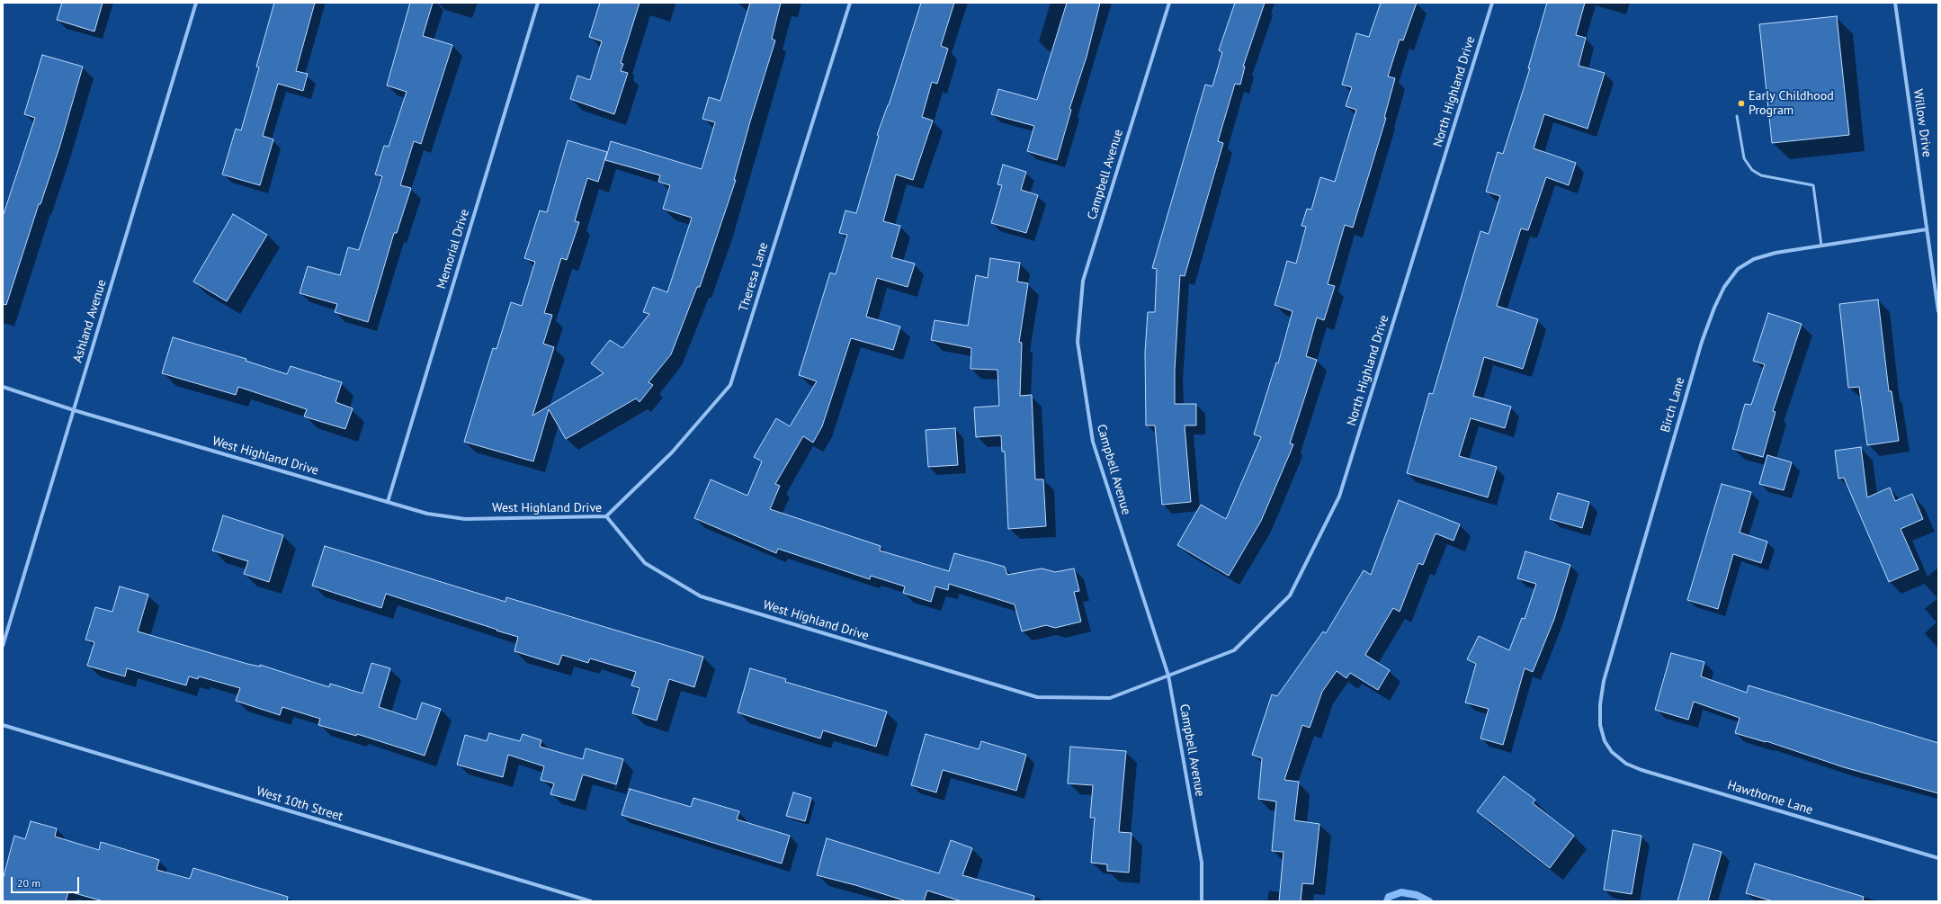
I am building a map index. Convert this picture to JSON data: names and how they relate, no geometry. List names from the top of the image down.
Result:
{
  "streets": {
    "street": [
      "North Highland Drive",
      "Willow Drive",
      "Campbell Avenue",
      "Memorial Drive",
      "Theresa Lane",
      "Ashland Avenue",
      "Birch Lane",
      "West Highland Drive",
      "Hawthorne Lane",
      "West 10th Street"
    ]
  },
  "crossings": [
    ["North Highland Drive", "Campbell Avenue"],
    ["North Highland Drive", "West Highland Drive"],
    ["Willow Drive", "Birch Lane"],
    ["Campbell Avenue", "West Highland Drive"],
    ["Memorial Drive", "West Highland Drive"],
    ["Theresa Lane", "West Highland Drive"],
    ["Ashland Avenue", "West Highland Drive"],
    ["Birch Lane", "Hawthorne Lane"]
  ],
  "places": ["Early Childhood Program"],
  "scale_bar": "20 m"
}
